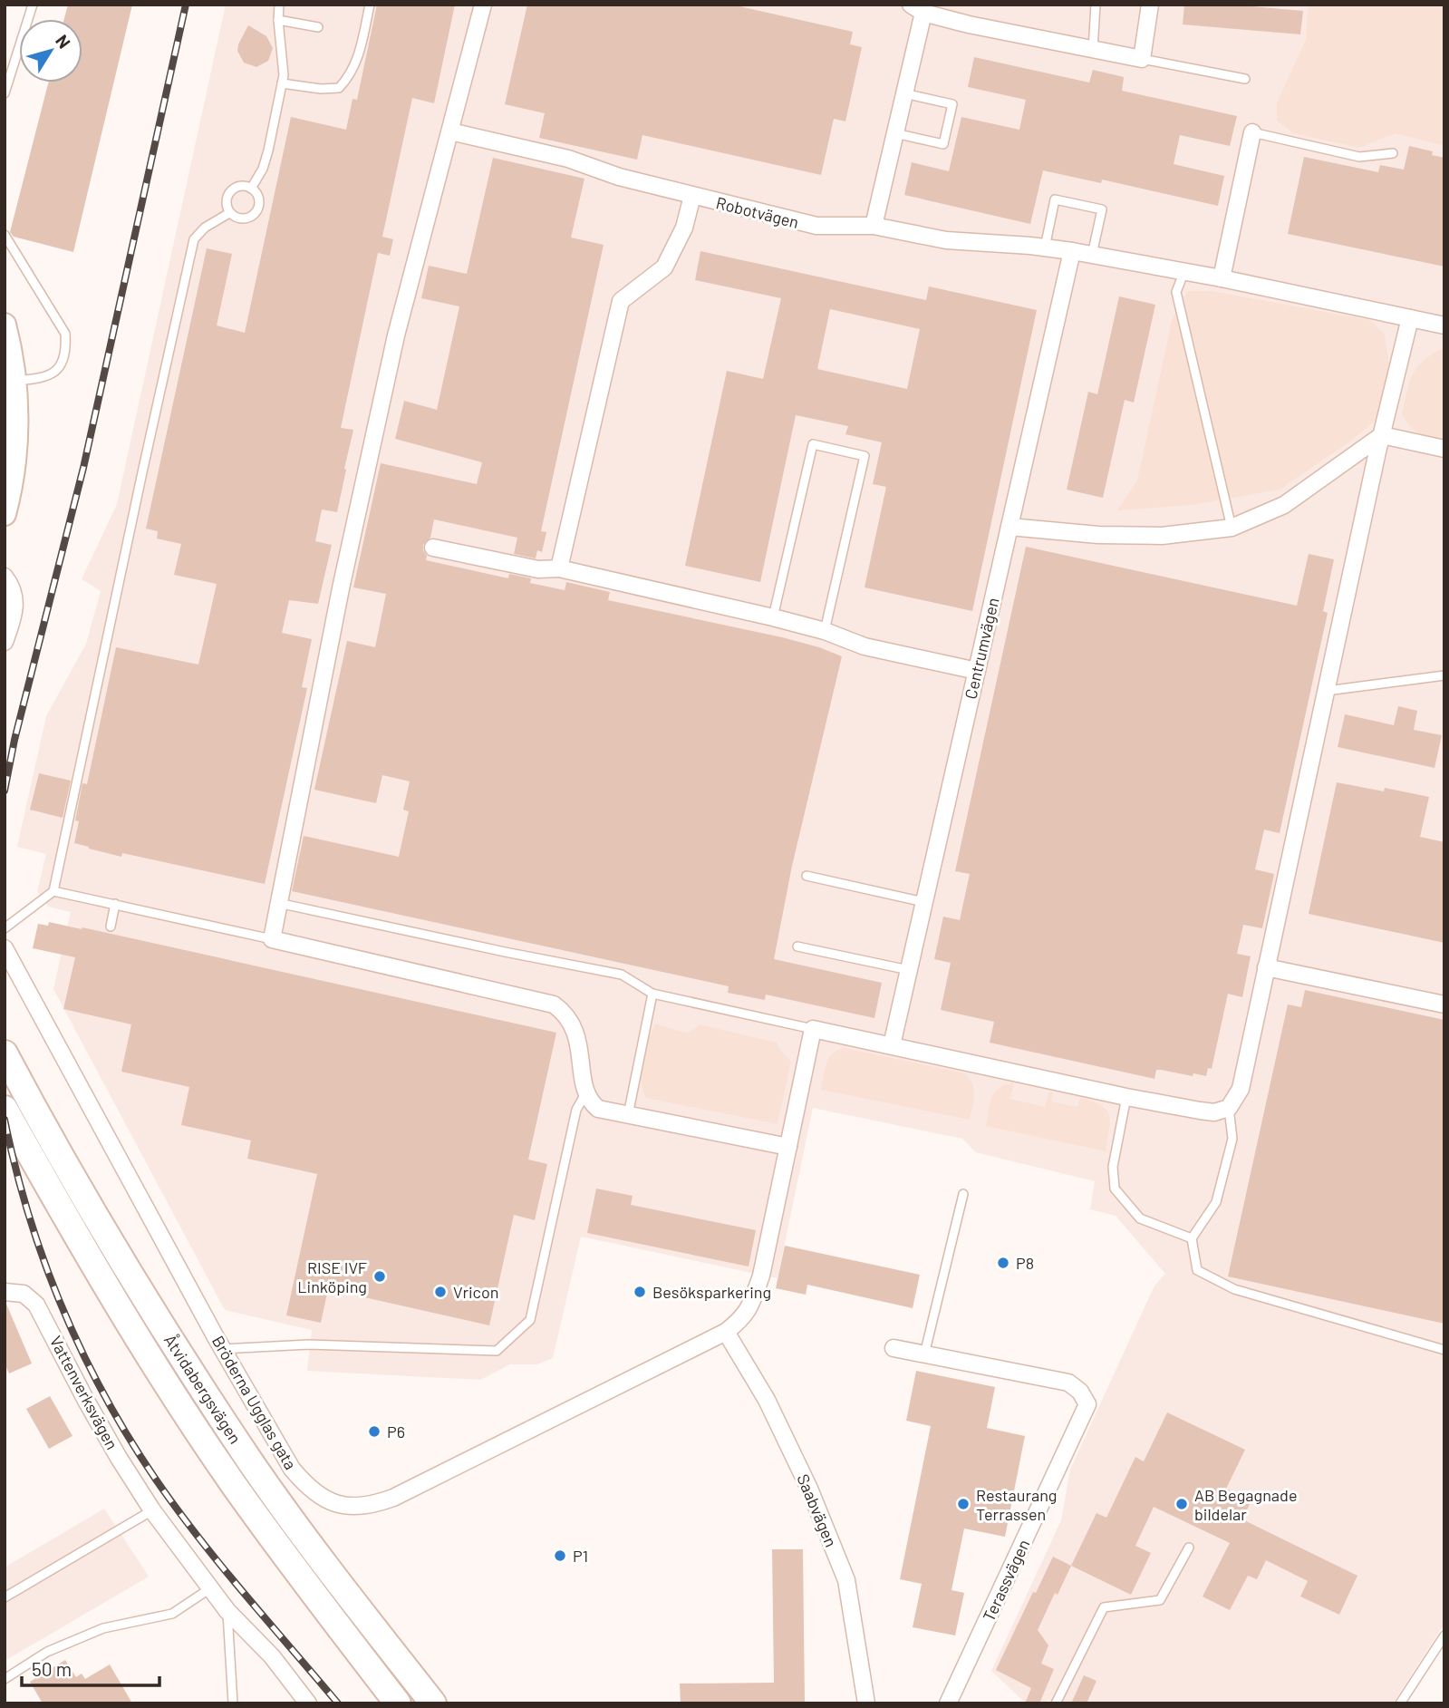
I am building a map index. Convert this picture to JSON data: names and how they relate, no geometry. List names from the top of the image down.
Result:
{
  "streets": {
    "main road": ["Åtvidabergsvägen"],
    "street": [
      "Robotvägen",
      "Centrumvägen",
      "Vattenverksvägen",
      "Bröderna Ugglas gata",
      "Saabvägen",
      "Terassvägen"
    ]
  },
  "crossings": [
    ["Robotvägen", "Centrumvägen"],
    ["Bröderna Ugglas gata", "Saabvägen"]
  ],
  "places": [
    "P8",
    "RISE IVF Linköping",
    "Vricon",
    "Besöksparkering",
    "P6",
    "Restaurang Terrassen",
    "AB Begagnade bildelar",
    "P1"
  ],
  "scale_bar": "50 m",
  "north": "top right"
}
